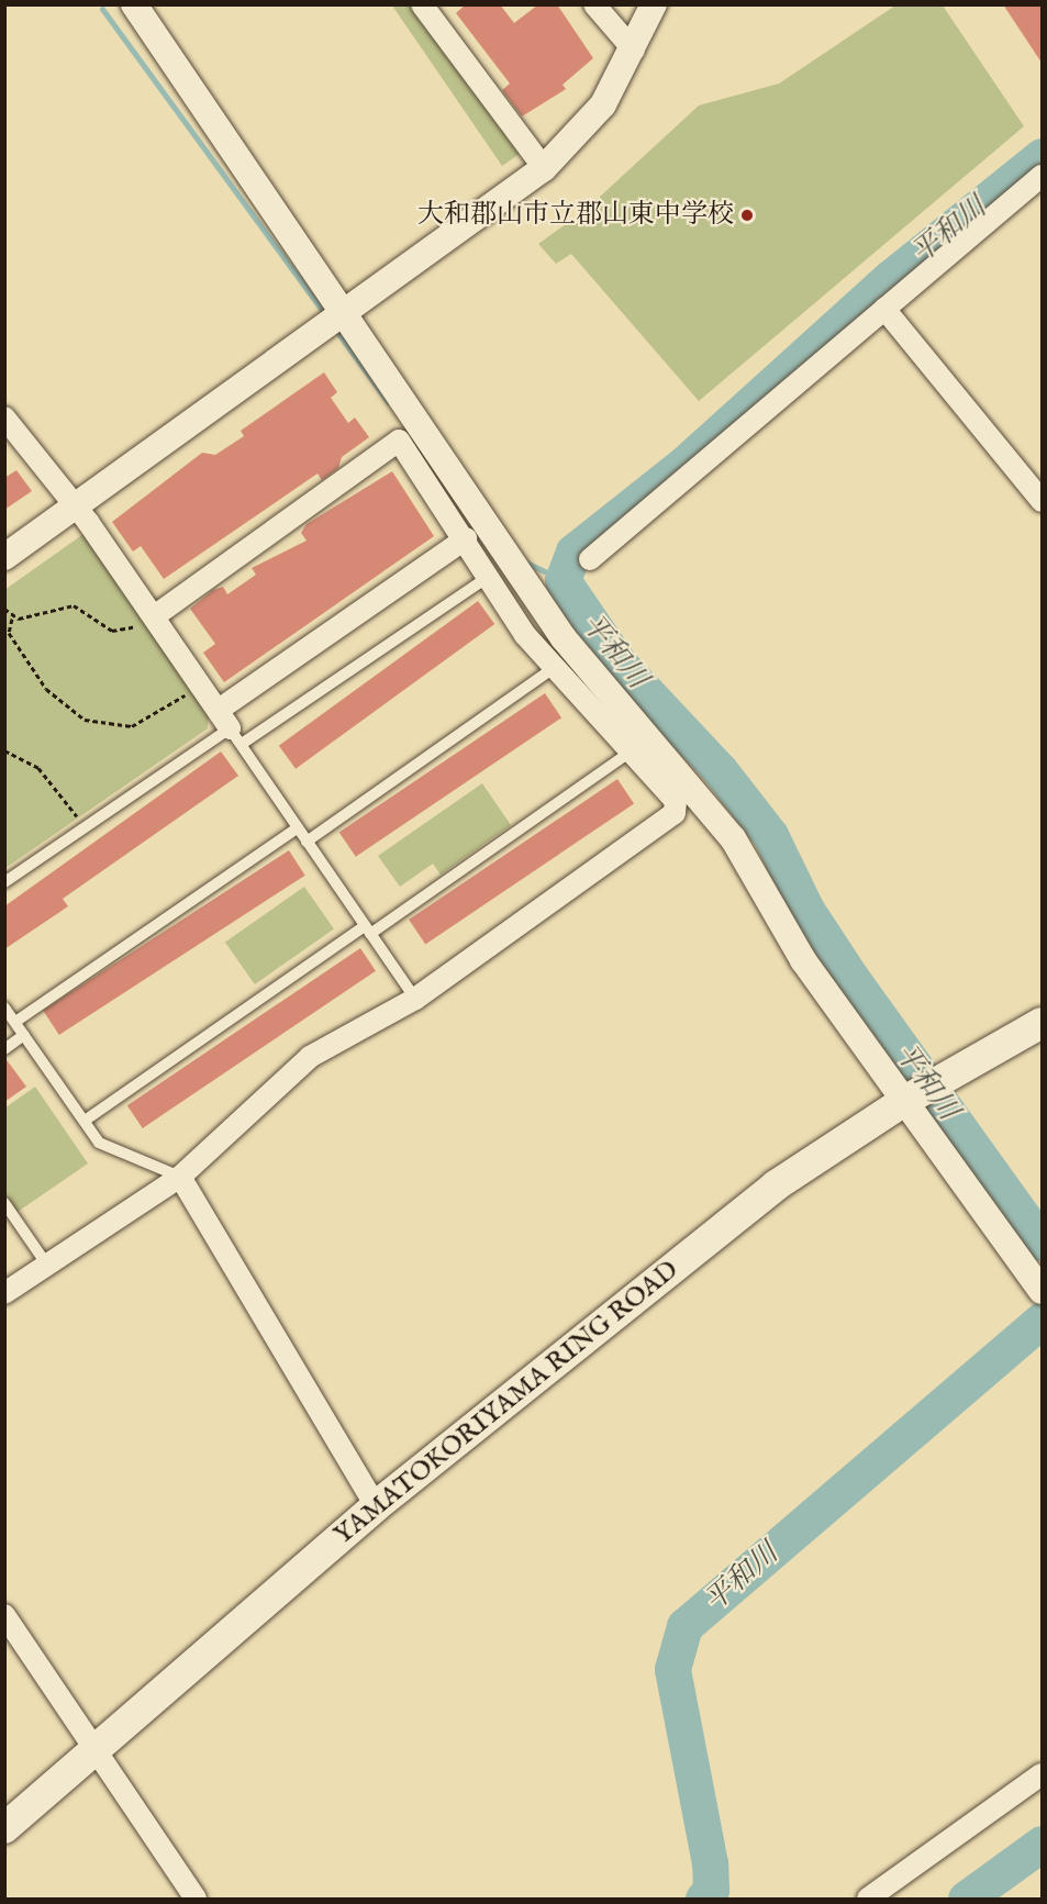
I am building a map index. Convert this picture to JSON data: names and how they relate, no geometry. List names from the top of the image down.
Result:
{
  "streets": {
    "main road": ["YAMATOKORIYAMA RING ROAD"]
  },
  "water": ["平和川"],
  "places": ["大和郡山市立郡山東中学校"]
}
